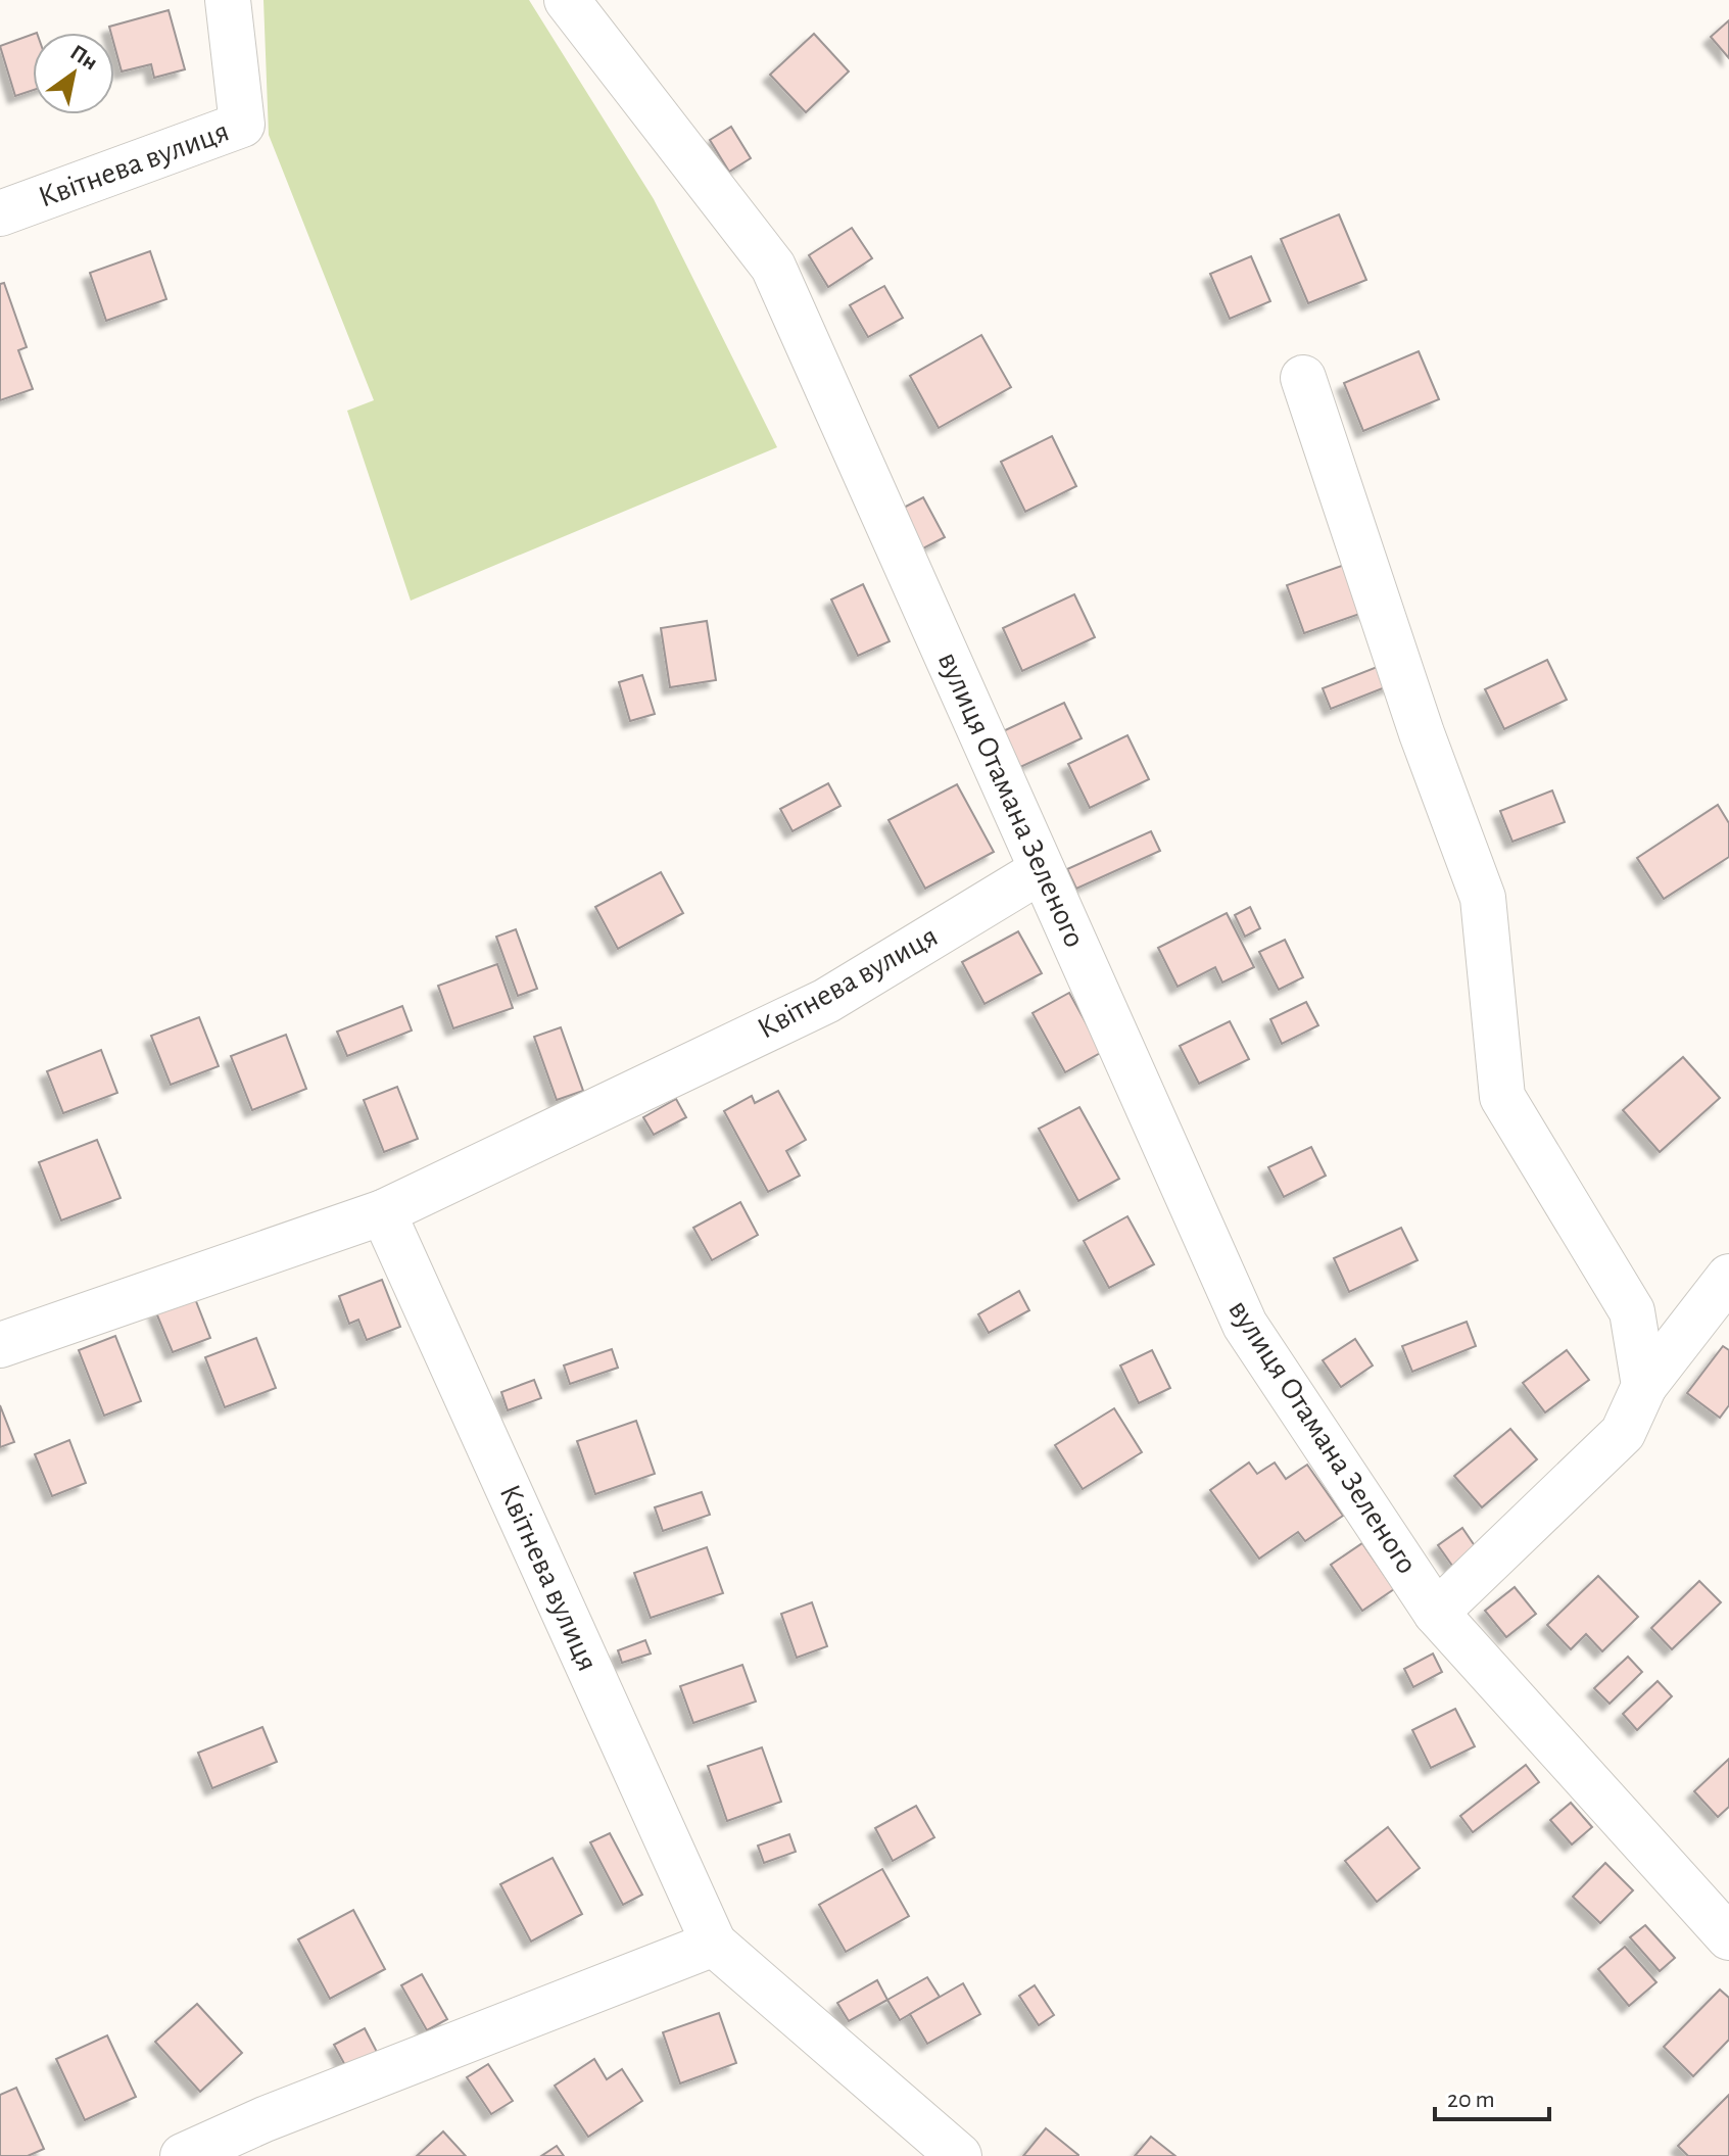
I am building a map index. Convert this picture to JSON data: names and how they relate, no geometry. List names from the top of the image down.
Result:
{
  "streets": {
    "street": ["Квітнева вулиця", "вулиця Отамана Зеленого"]
  },
  "crossings": [
    ["Квітнева вулиця", "вулиця Отамана Зеленого"]
  ],
  "scale_bar": "20 m",
  "north": "top right"
}
